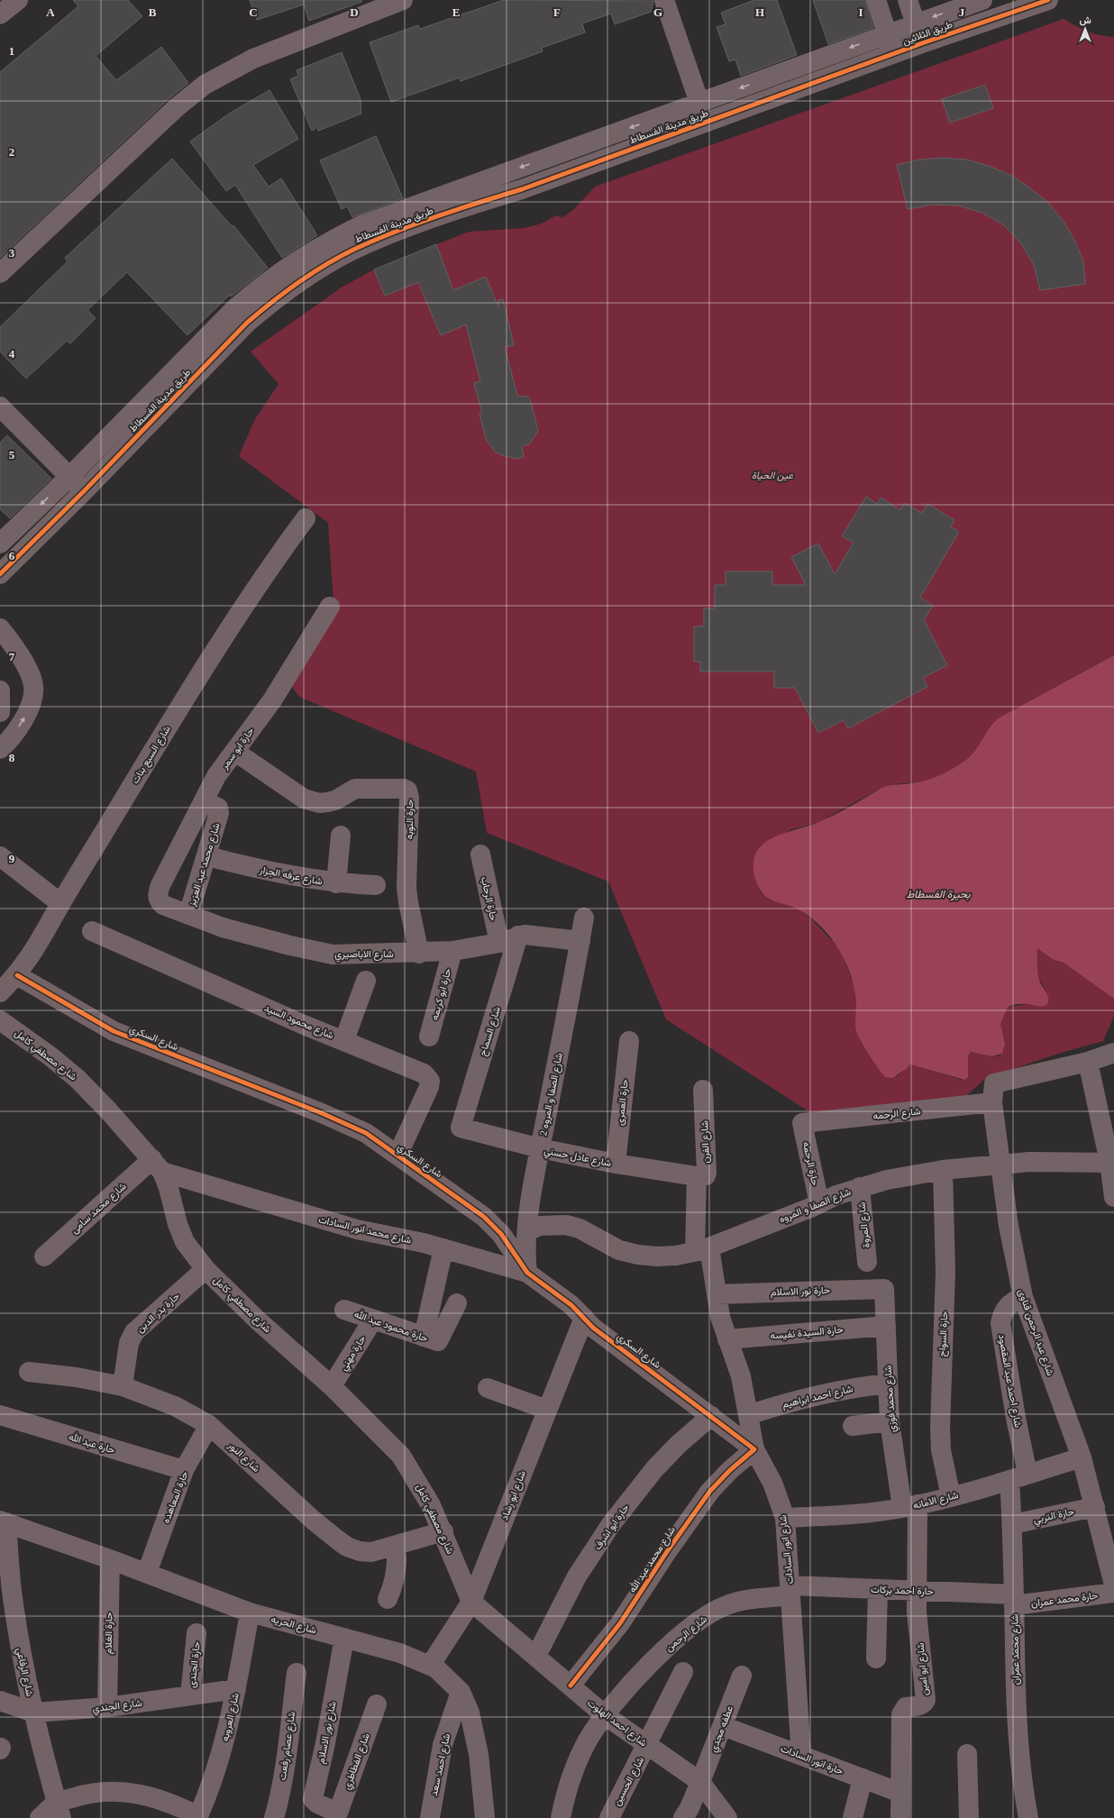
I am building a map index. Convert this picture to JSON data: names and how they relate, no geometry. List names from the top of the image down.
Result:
{
  "streets": {
    "street": [
      "طريق الثلاثين",
      "طريق مدينة الفسطاط",
      "حارة ابو سمر",
      "شارع السبع بنات",
      "حارة التوبه",
      "شارع محمد عبد العزيز",
      "شارع عرفه الجزار",
      "حارة الرحاب",
      "شارع الاباصيري",
      "حارة ابو كريمه",
      "شارع محمود السيد",
      "شارع السماح",
      "شارع السكري",
      "شارع مصطفي كامل",
      "شارع الصفا و المروه 2",
      "حارة العمرى",
      "شارع الرحمه",
      "شارع الفرن",
      "شارع عادل حسني",
      "حارة الرحمه",
      "شارع الصفا و المروه",
      "شارع محمد سامى",
      "شارع المروة",
      "شارع محمد انور السادات",
      "حارة نور الاسلام",
      "حارة بدر الدين",
      "حارة محمود عبد الله",
      "حارة السيدة نفيسه",
      "شارع عبد الرحمن قناوى",
      "حارة السواح",
      "حارة مهني",
      "شارع احمد عبد المقصود",
      "شارع احمد ابراهيم",
      "شارع محمد فوزي",
      "حارة عبد الله",
      "شارع النور",
      "شارع ابو رشاد",
      "حارة المعاهده",
      "شارع الامانه",
      "حارة التربي",
      "حارة ابو اشرف",
      "شارع انور السادات",
      "شارع محمد عبد الله",
      "حارة احمد بركات",
      "حارة محمد عمران",
      "شارع الحريه",
      "حارة الغلام",
      "شارع الرحمن",
      "شارع محمد عمران",
      "حارة الجندى",
      "شارع ابو امين",
      "شارع الرفاعي",
      "شارع الجندي",
      "شارع العروبه",
      "شارع احمد الهلوت",
      "عطفه مجدي",
      "شارع نور الاسلام",
      "شارع عصام رفعت",
      "حارة انور السادات",
      "شارع الفطاطري",
      "شارع احمد سعد",
      "شارع الحسين"
    ]
  },
  "crossings": [
    ["طريق الثلاثين", "طريق مدينة الفسطاط"],
    ["حارة ابو سمر", "حارة التوبه"],
    ["حارة ابو سمر", "شارع محمد عبد العزيز"],
    ["حارة ابو سمر", "شارع الاباصيري"],
    ["شارع السبع بنات", "شارع السكري"],
    ["حارة التوبه", "شارع الاباصيري"],
    ["شارع محمد عبد العزيز", "شارع عرفه الجزار"],
    ["شارع محمد عبد العزيز", "شارع الاباصيري"],
    ["حارة الرحاب", "شارع الاباصيري"],
    ["شارع الاباصيري", "حارة ابو كريمه"],
    ["شارع الاباصيري", "شارع السماح"],
    ["شارع الاباصيري", "شارع الصفا و المروه 2"],
    ["شارع محمود السيد", "شارع السكري"],
    ["شارع السماح", "شارع عادل حسني"],
    ["شارع السكري", "شارع الصفا و المروه 2"],
    ["شارع السكري", "شارع محمد انور السادات"],
    ["شارع السكري", "شارع ابو رشاد"],
    ["شارع السكري", "حارة ابو اشرف"],
    ["شارع السكري", "شارع انور السادات"],
    ["شارع السكري", "شارع محمد عبد الله"],
    ["شارع مصطفي كامل", "شارع محمد سامى"],
    ["شارع مصطفي كامل", "شارع محمد انور السادات"],
    ["شارع مصطفي كامل", "حارة بدر الدين"],
    ["شارع مصطفي كامل", "حارة مهني"],
    ["شارع مصطفي كامل", "شارع النور"],
    ["شارع مصطفي كامل", "شارع ابو رشاد"],
    ["شارع مصطفي كامل", "شارع احمد الهلوت"],
    ["شارع الصفا و المروه 2", "شارع عادل حسني"],
    ["شارع الصفا و المروه 2", "شارع الصفا و المروه"],
    ["شارع الصفا و المروه 2", "شارع محمد انور السادات"],
    ["حارة العمرى", "شارع عادل حسني"],
    ["شارع الرحمه", "حارة الرحمه"],
    ["شارع الرحمه", "شارع عبد الرحمن قناوى"],
    ["شارع الفرن", "شارع عادل حسني"],
    ["شارع الفرن", "شارع الصفا و المروه"],
    ["شارع الفرن", "شارع انور السادات"],
    ["حارة الرحمه", "شارع الصفا و المروه"],
    ["شارع الصفا و المروه", "شارع المروة"],
    ["شارع الصفا و المروه", "شارع عبد الرحمن قناوى"],
    ["شارع الصفا و المروه", "حارة السواح"],
    ["شارع الصفا و المروه", "شارع انور السادات"],
    ["شارع محمد سامى", "شارع محمد انور السادات"],
    ["حارة نور الاسلام", "شارع محمد فوزي"],
    ["حارة نور الاسلام", "شارع انور السادات"],
    ["حارة بدر الدين", "شارع النور"],
    ["حارة محمود عبد الله", "حارة مهني"],
    ["حارة السيدة نفيسه", "شارع محمد فوزي"],
    ["حارة السيدة نفيسه", "شارع انور السادات"],
    ["شارع عبد الرحمن قناوى", "شارع احمد عبد المقصود"],
    ["شارع عبد الرحمن قناوى", "شارع الامانه"],
    ["شارع عبد الرحمن قناوى", "حارة التربي"],
    ["حارة السواح", "شارع الامانه"],
    ["شارع احمد عبد المقصود", "شارع الامانه"],
    ["شارع احمد ابراهيم", "شارع محمد فوزي"],
    ["شارع احمد ابراهيم", "شارع انور السادات"],
    ["شارع محمد فوزي", "شارع الامانه"],
    ["شارع محمد فوزي", "شارع ابو امين"],
    ["حارة عبد الله", "حارة المعاهده"],
    ["شارع النور", "حارة المعاهده"],
    ["شارع ابو رشاد", "شارع الحريه"],
    ["شارع ابو رشاد", "شارع احمد الهلوت"],
    ["حارة المعاهده", "شارع الحريه"],
    ["شارع الامانه", "شارع انور السادات"],
    ["شارع الامانه", "شارع محمد عمران"],
    ["شارع الامانه", "شارع ابو امين"],
    ["حارة التربي", "شارع محمد عمران"],
    ["حارة ابو اشرف", "شارع احمد الهلوت"],
    ["شارع انور السادات", "شارع محمد عبد الله"],
    ["شارع انور السادات", "حارة احمد بركات"],
    ["شارع انور السادات", "شارع الرحمن"],
    ["شارع انور السادات", "حارة انور السادات"],
    ["شارع محمد عبد الله", "شارع احمد الهلوت"],
    ["حارة احمد بركات", "حارة محمد عمران"],
    ["حارة احمد بركات", "شارع الرحمن"],
    ["حارة احمد بركات", "شارع محمد عمران"],
    ["حارة احمد بركات", "شارع ابو امين"],
    ["حارة محمد عمران", "شارع محمد عمران"],
    ["شارع الحريه", "حارة الغلام"],
    ["شارع الحريه", "شارع الرفاعي"],
    ["شارع الحريه", "شارع العروبه"],
    ["شارع الحريه", "شارع نور الاسلام"],
    ["شارع الحريه", "شارع احمد سعد"],
    ["حارة الغلام", "شارع الجندي"],
    ["شارع الرحمن", "شارع احمد الهلوت"],
    ["حارة الجندى", "شارع الجندي"],
    ["شارع ابو امين", "حارة انور السادات"],
    ["شارع الرفاعي", "شارع الجندي"],
    ["شارع الجندي", "شارع العروبه"],
    ["شارع احمد الهلوت", "عطفه مجدي"],
    ["شارع احمد الهلوت", "شارع الحسين"],
    ["عطفه مجدي", "حارة انور السادات"],
    ["شارع نور الاسلام", "شارع الفطاطري"]
  ],
  "water": ["بحيرة الفسطاط"],
  "parks": ["عين الحياة"],
  "north": "top",
  "grid": {
    "columns": [
      "A",
      "B",
      "C",
      "D",
      "E",
      "F",
      "G",
      "H",
      "I",
      "J"
    ],
    "rows": [
      "1",
      "2",
      "3",
      "4",
      "5",
      "6",
      "7",
      "8",
      "9"
    ]
  }
}
